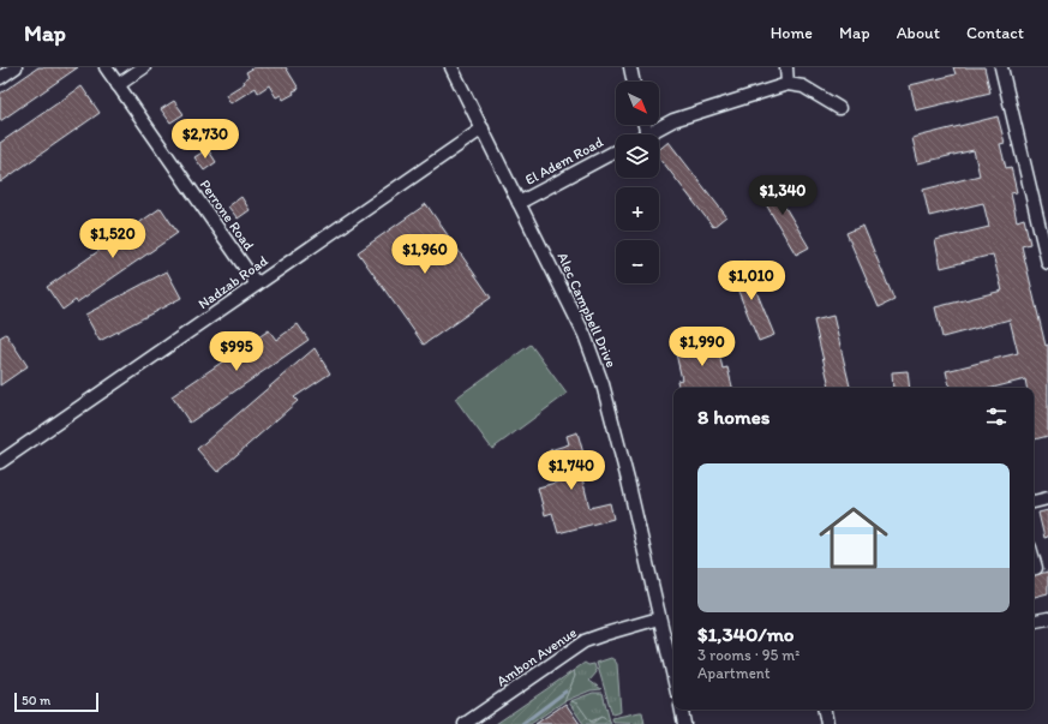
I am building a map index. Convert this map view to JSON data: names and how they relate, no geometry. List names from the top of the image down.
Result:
{
  "streets": {
    "street": [
      "El Adem Road",
      "Perrone Road",
      "Nadzab Road",
      "Alec Campbell Drive",
      "Ambon Avenue"
    ]
  },
  "crossings": [
    ["El Adem Road", "Alec Campbell Drive"],
    ["Perrone Road", "Nadzab Road"],
    ["Nadzab Road", "Alec Campbell Drive"],
    ["Alec Campbell Drive", "Ambon Avenue"]
  ],
  "scale_bar": "50 m",
  "north": "bottom right",
  "page": {
    "header": "Map",
    "nav": [
      "Home",
      "Map",
      "About",
      "Contact"
    ],
    "map_buttons": ["+", "−"],
    "price": [
      "$2,730",
      "$1,340",
      "$1,520",
      "$1,960",
      "$1,010",
      "$1,990",
      "$995",
      "$1,740"
    ],
    "heading": "8 homes",
    "list": [
      {
        "name": "$1,340/mo",
        "note": "3 rooms · 95 m² · Apartment"
      }
    ],
    "scale": "50 m"
  }
}
